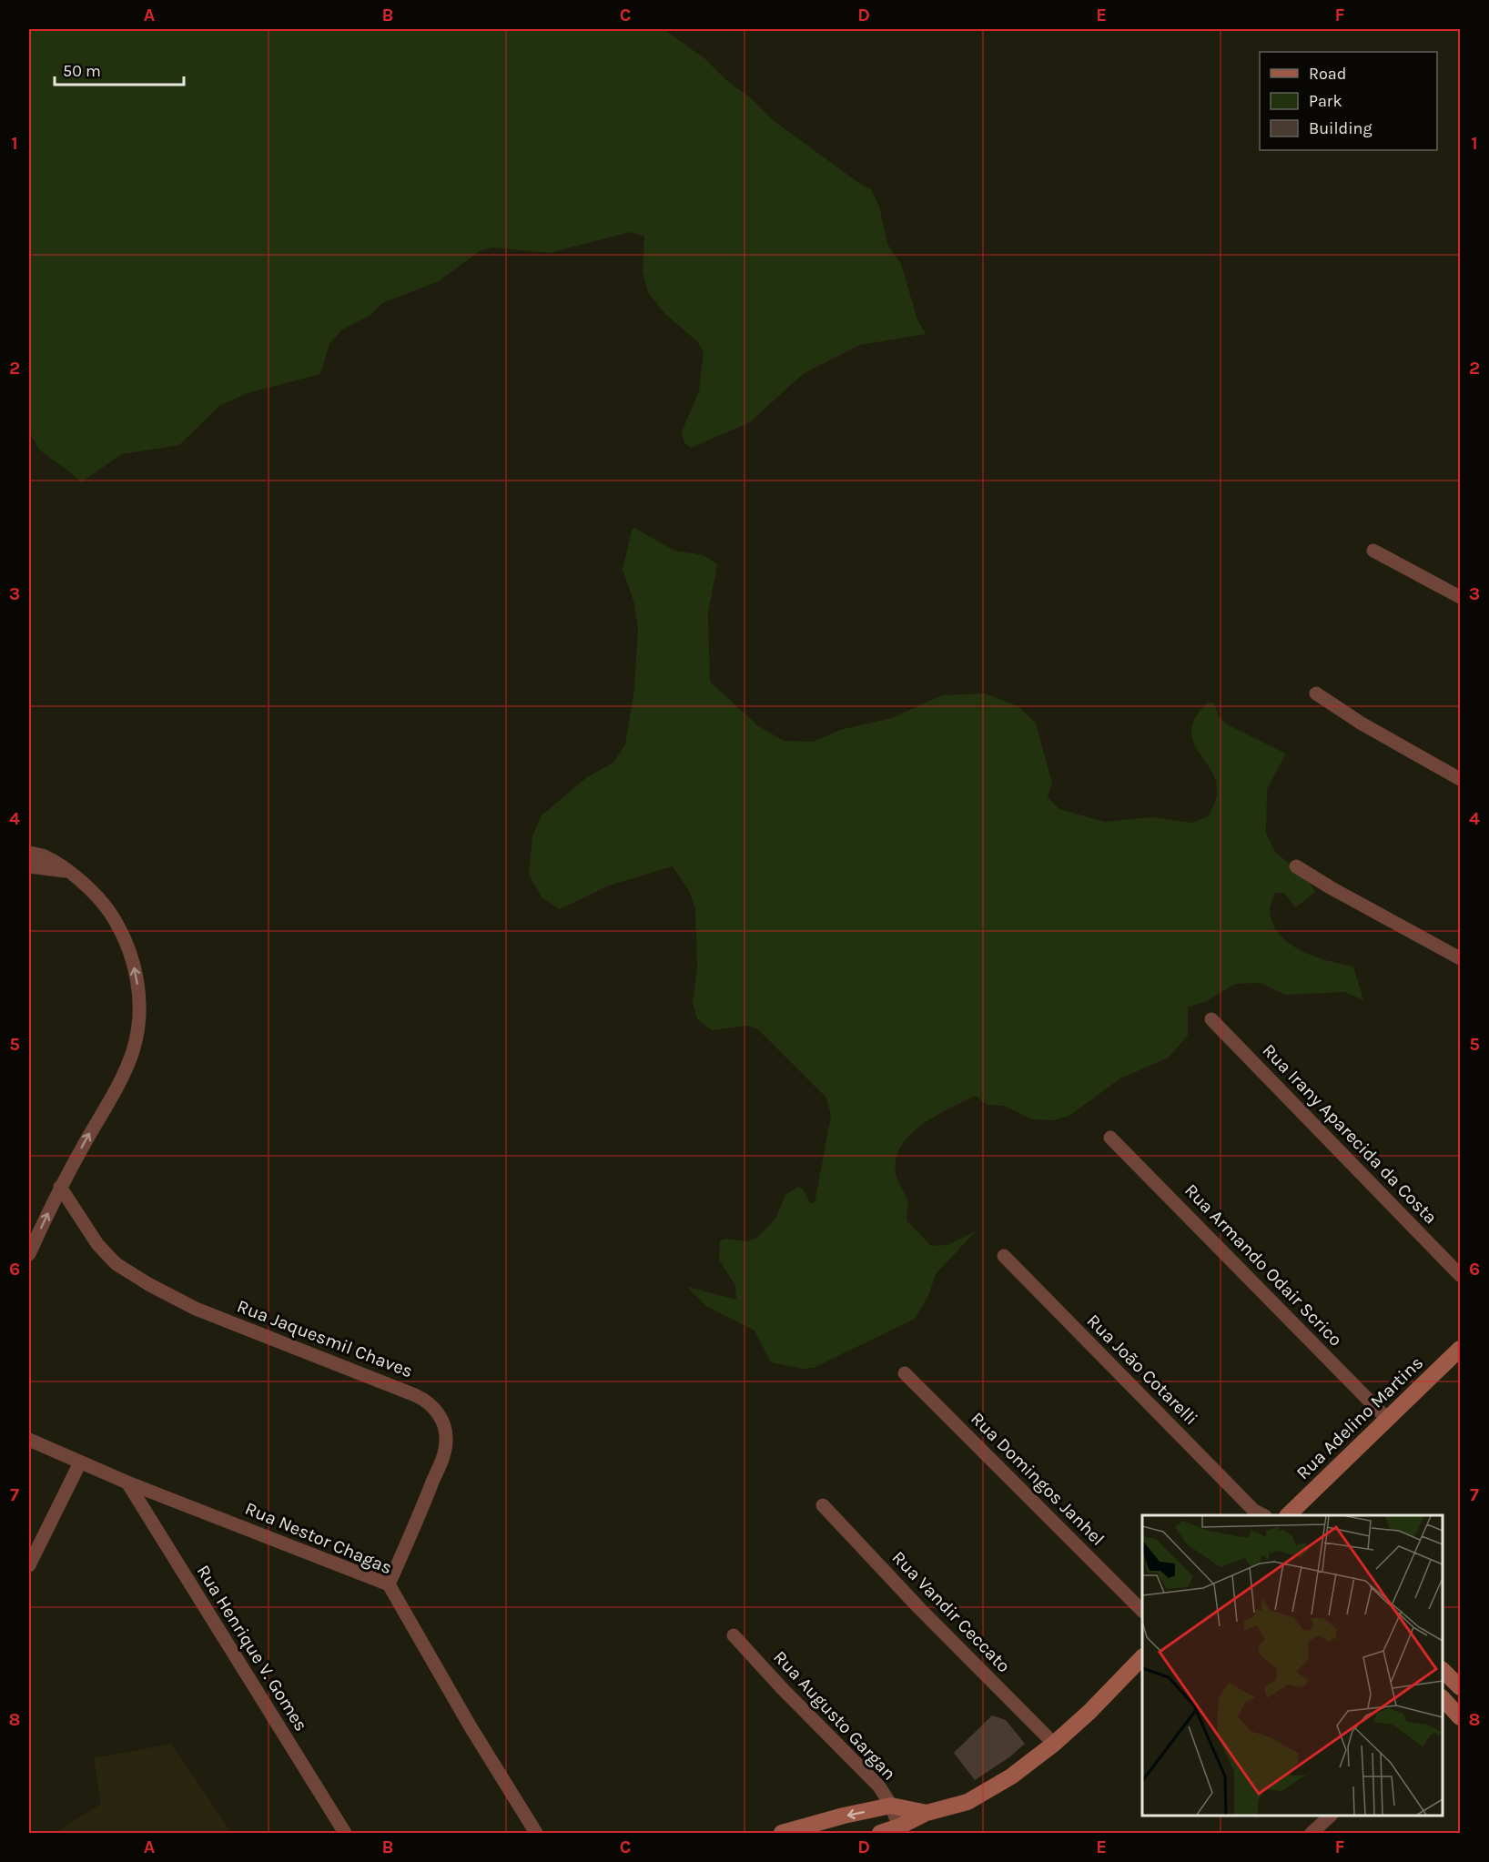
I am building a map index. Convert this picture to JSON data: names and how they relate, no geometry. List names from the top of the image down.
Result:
{
  "streets": {
    "street": [
      "Rua Irany Aparecida da Costa",
      "Rua Armando Odair Scrico",
      "Rua Jaquesmil Chaves",
      "Rua João Cotarelli",
      "Rua Adelino Martins",
      "Rua Domingos Janhel",
      "Rua Nestor Chagas",
      "Rua Vandir Ceccato",
      "Rua Henrique V. Gomes",
      "Rua Augusto Gargan"
    ]
  },
  "crossings": [
    ["Rua Armando Odair Scrico", "Rua Adelino Martins"],
    ["Rua Jaquesmil Chaves", "Rua Nestor Chagas"],
    ["Rua Nestor Chagas", "Rua Henrique V. Gomes"]
  ],
  "legend": ["Road", "Park", "Building"],
  "scale_bar": "50 m",
  "grid": {
    "columns": [
      "A",
      "B",
      "C",
      "D",
      "E",
      "F"
    ],
    "rows": [
      "1",
      "2",
      "3",
      "4",
      "5",
      "6",
      "7",
      "8"
    ]
  }
}
